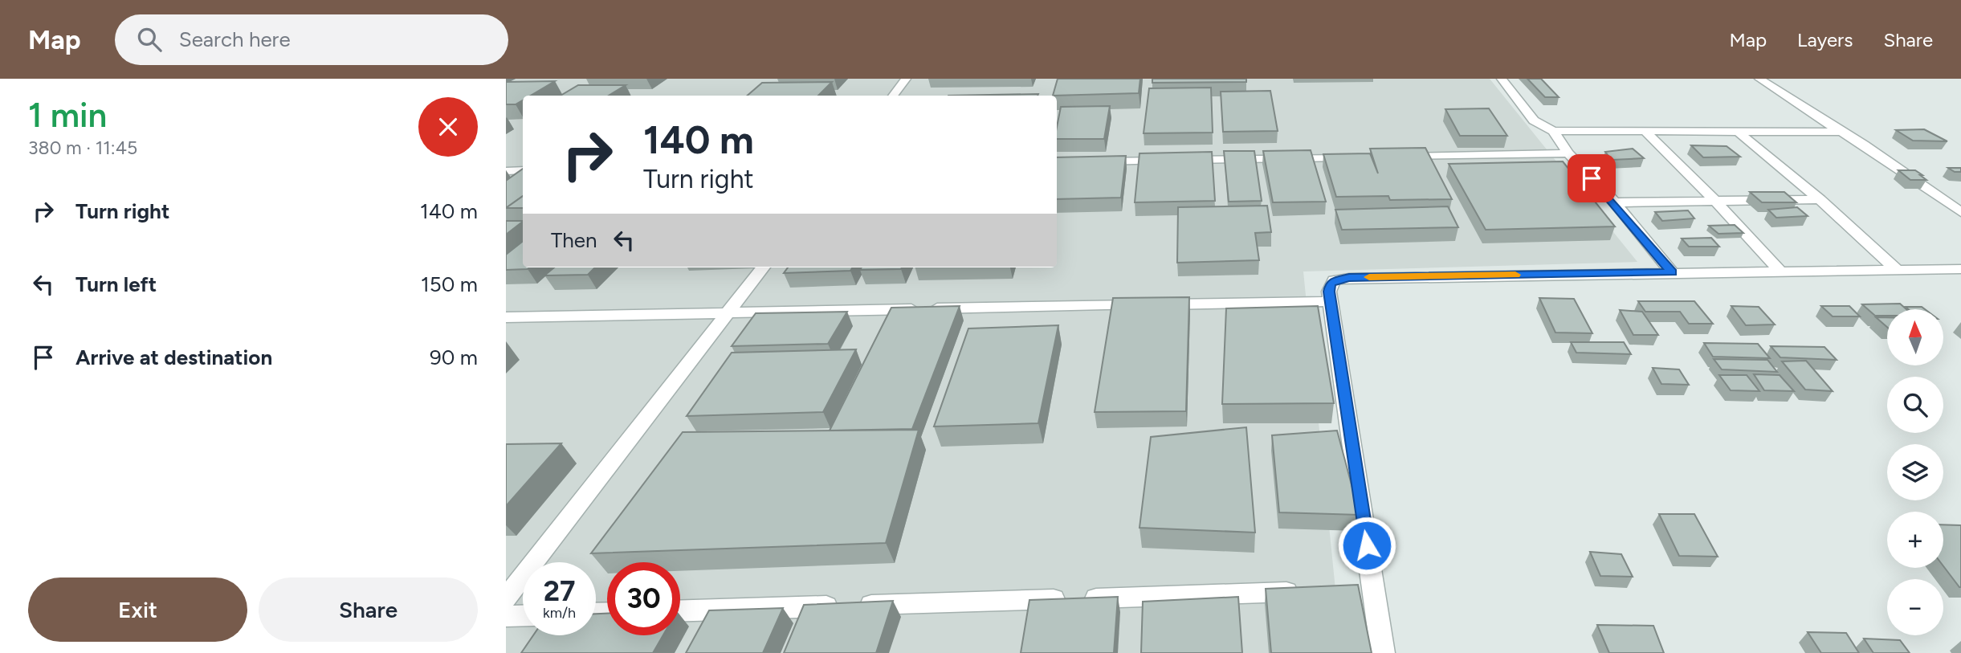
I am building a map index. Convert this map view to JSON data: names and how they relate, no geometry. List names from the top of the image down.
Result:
{
  "north": "top",
  "page": {
    "header": "Map",
    "search": "Search here",
    "nav": ["Map", "Layers", "Share"],
    "heading": ["1 min", "380 m · 11:45"],
    "turn": ["140 m", "Turn right"],
    "list": [
      {
        "name": "Turn right",
        "value": "140 m"
      },
      {
        "name": "Turn left",
        "value": "150 m"
      },
      {
        "name": "Arrive at destination",
        "value": "90 m"
      }
    ],
    "then": "Then",
    "map_buttons": ["+", "−"],
    "speed": "27 km/h",
    "limit": "30",
    "buttons": ["Exit", "Share"]
  }
}
